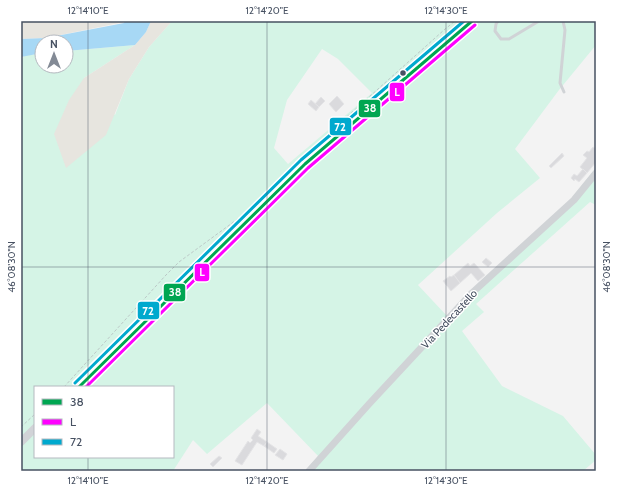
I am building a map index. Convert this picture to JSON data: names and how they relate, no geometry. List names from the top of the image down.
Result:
{
  "streets": {
    "street": ["Via Pedecastello"]
  },
  "lines": ["transit line 38", "transit line 72", "transit line L"],
  "legend": ["38", "L", "72"],
  "north": "top",
  "coordinates": [
    "12°14'10\"E",
    "12°14'20\"E",
    "12°14'30\"E",
    "46°08'30\"N"
  ]
}
